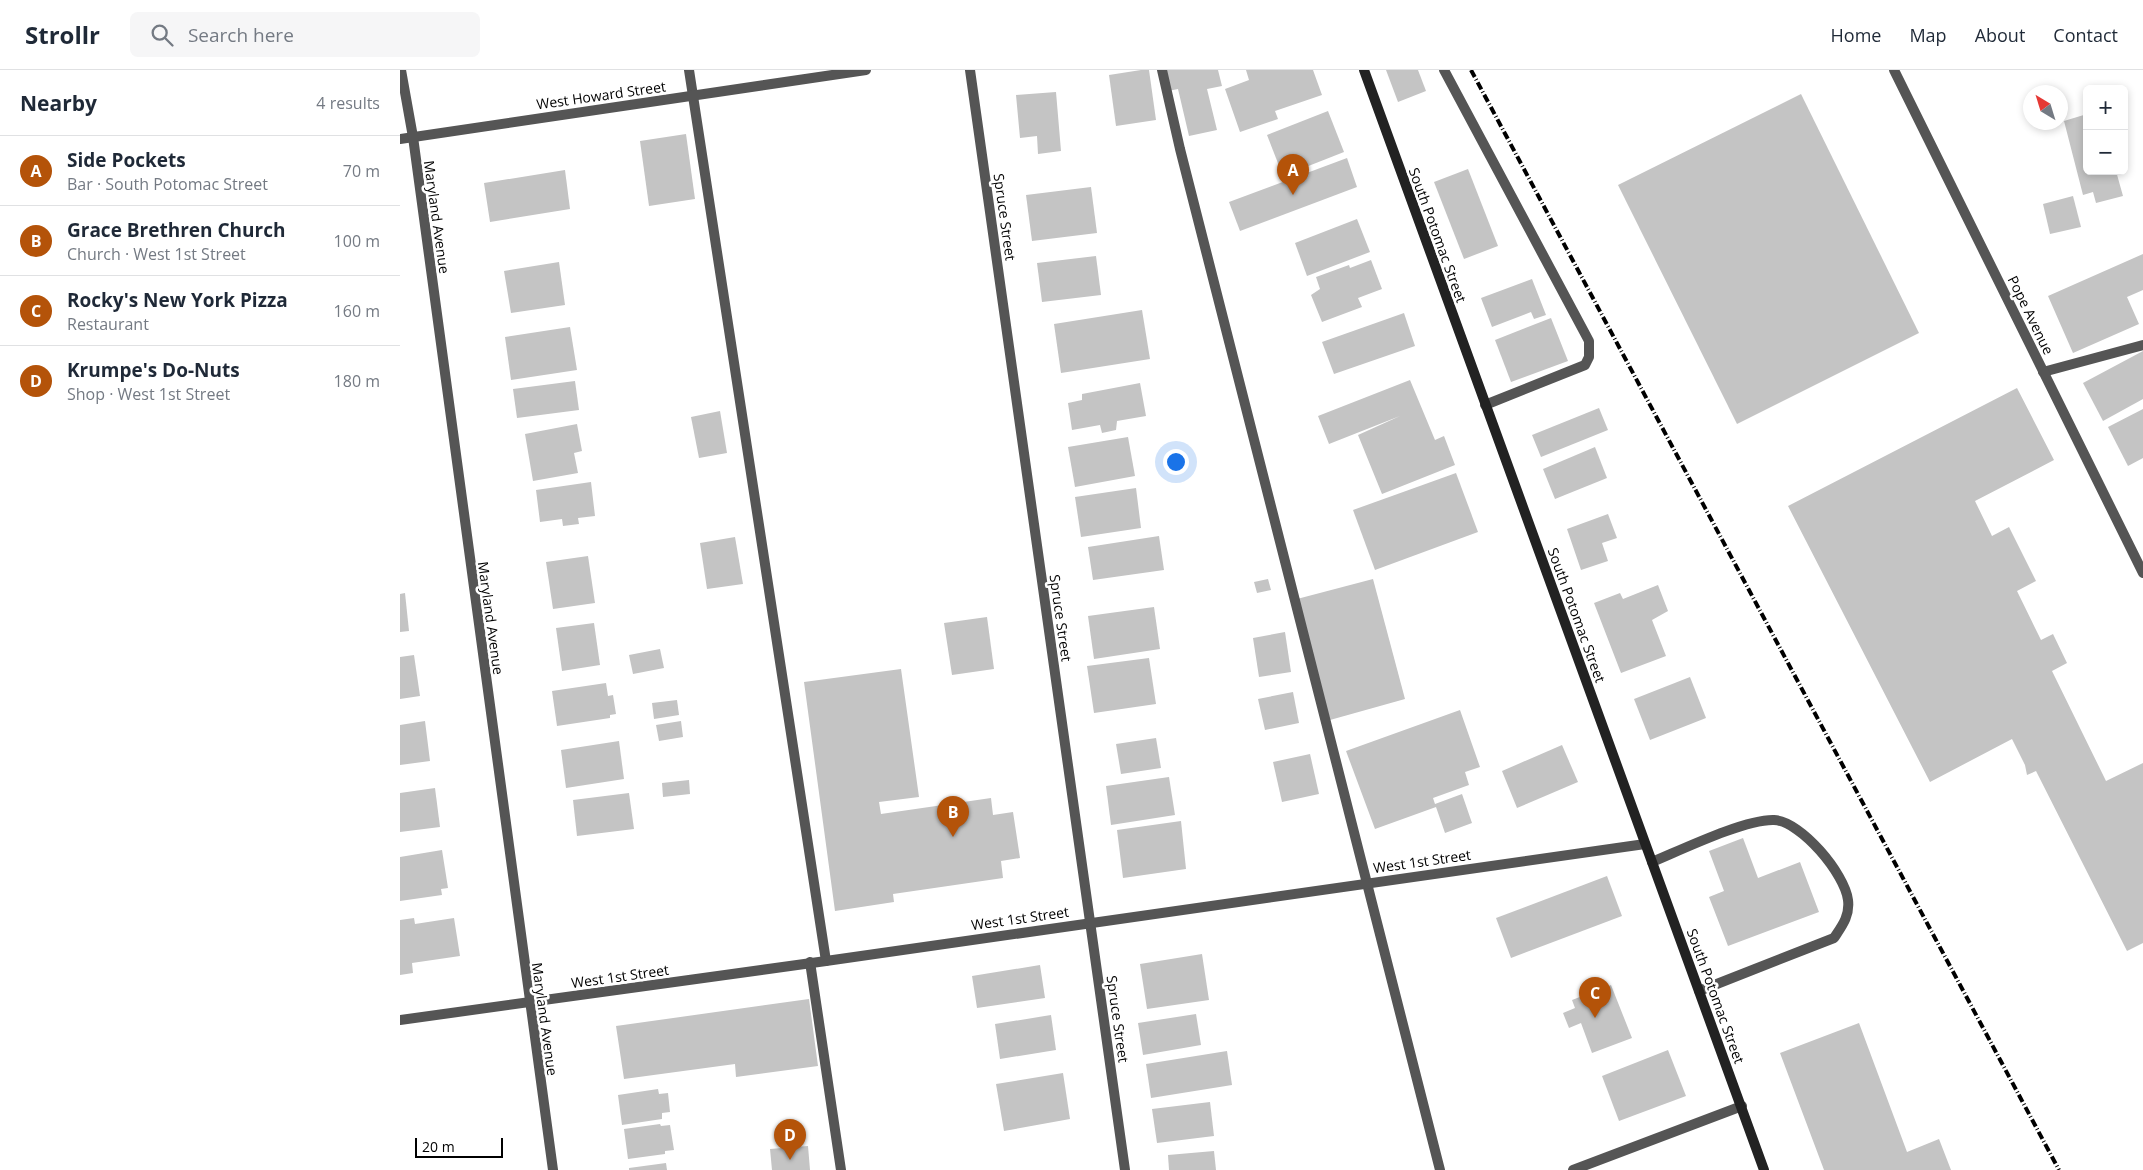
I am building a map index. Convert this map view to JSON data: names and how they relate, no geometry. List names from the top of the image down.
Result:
{
  "streets": {
    "main road": ["South Potomac Street"],
    "street": [
      "West Howard Street",
      "Maryland Avenue",
      "Spruce Street",
      "Pope Avenue",
      "West 1st Street"
    ]
  },
  "crossings": [
    ["West Howard Street", "Maryland Avenue"],
    ["Maryland Avenue", "West 1st Street"],
    ["Spruce Street", "West 1st Street"],
    ["South Potomac Street", "West 1st Street"]
  ],
  "scale_bar": "20 m",
  "north": "top left",
  "page": {
    "header": "Strollr",
    "search": "Search here",
    "nav": [
      "Home",
      "Map",
      "About",
      "Contact"
    ],
    "heading": ["Nearby", "4 results"],
    "map_buttons": ["+", "−"],
    "list": [
      {
        "mark": "A",
        "name": "Side Pockets",
        "note": "Bar · South Potomac Street",
        "value": "70 m"
      },
      {
        "mark": "B",
        "name": "Grace Brethren Church",
        "note": "Church · West 1st Street",
        "value": "100 m"
      },
      {
        "mark": "C",
        "name": "Rocky's New York Pizza",
        "note": "Restaurant",
        "value": "160 m"
      },
      {
        "mark": "D",
        "name": "Krumpe's Do-Nuts",
        "note": "Shop · West 1st Street",
        "value": "180 m"
      }
    ],
    "pins": [
      "A",
      "B",
      "C",
      "D"
    ],
    "scale": "20 m"
  }
}
